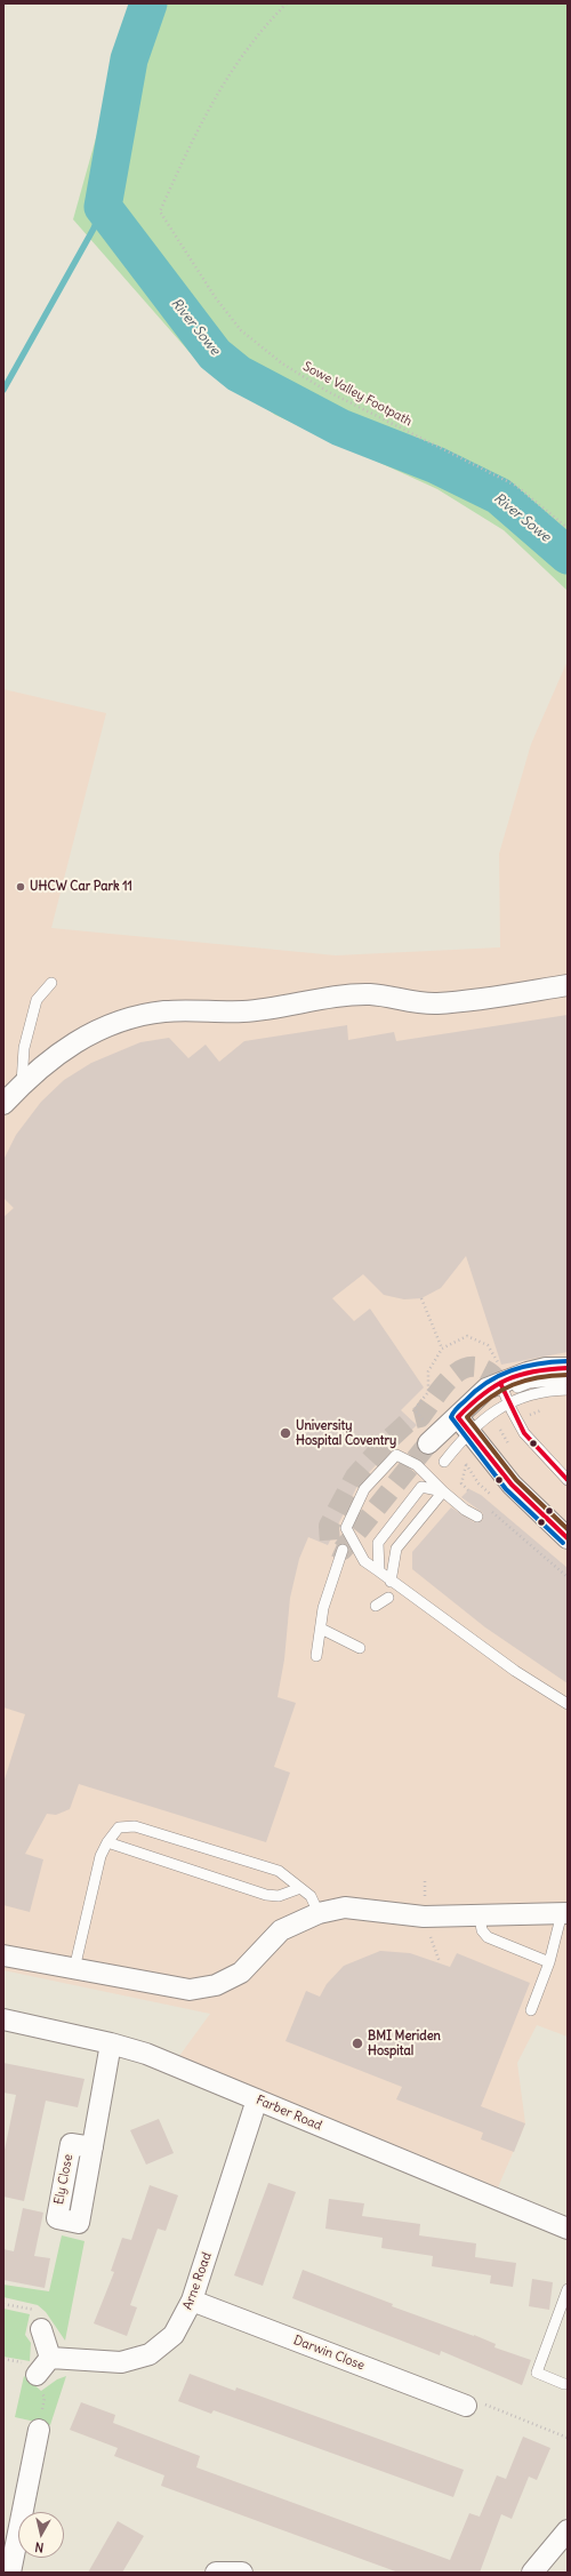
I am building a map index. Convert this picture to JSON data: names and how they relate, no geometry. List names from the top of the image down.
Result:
{
  "streets": {
    "street": [
      "Farber Road",
      "Ely Close",
      "Arne Road",
      "Darwin Close"
    ],
    "path": ["Sowe Valley Footpath"]
  },
  "crossings": [
    ["Farber Road", "Ely Close"],
    ["Farber Road", "Arne Road"],
    ["Arne Road", "Darwin Close"]
  ],
  "water": ["River Sowe"],
  "places": ["UHCW Car Park 11", "University Hospital Coventry", "BMI Meriden Hospital"],
  "north": "bottom"
}
